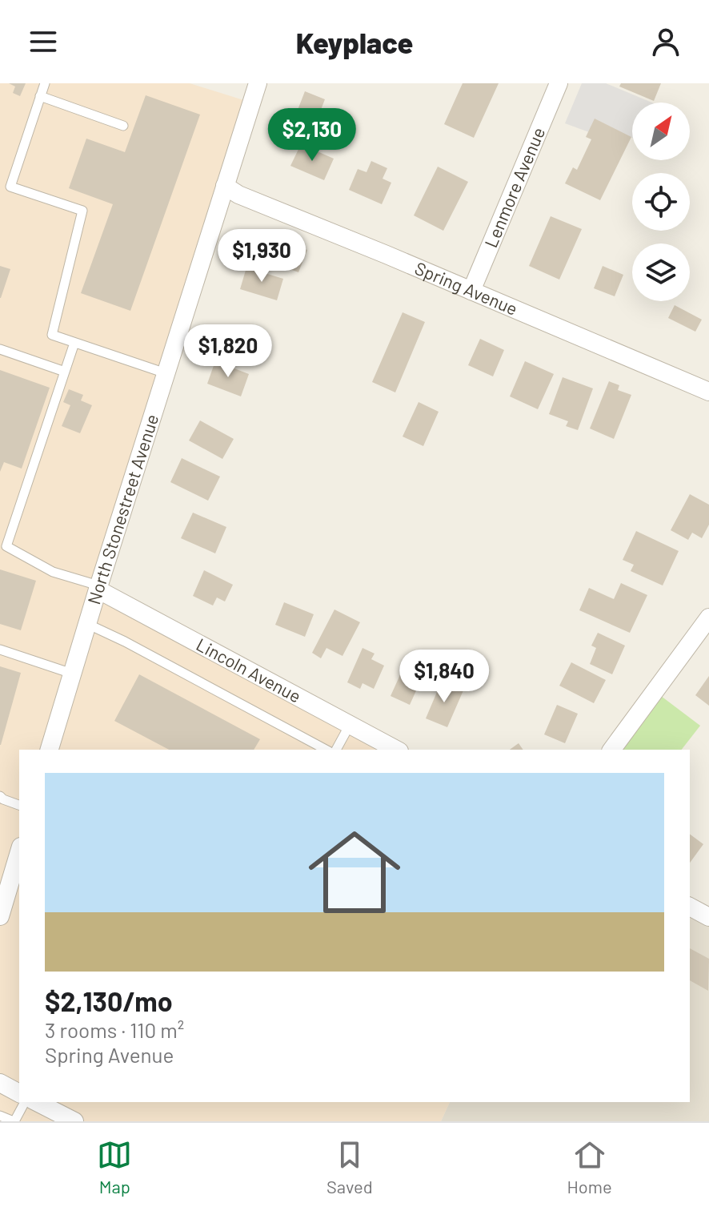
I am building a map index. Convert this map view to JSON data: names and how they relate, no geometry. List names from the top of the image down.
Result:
{
  "streets": {
    "street": [
      "Lenmore Avenue",
      "Spring Avenue",
      "North Stonestreet Avenue",
      "Lincoln Avenue"
    ]
  },
  "crossings": [
    ["Lenmore Avenue", "Spring Avenue"],
    ["Spring Avenue", "North Stonestreet Avenue"],
    ["North Stonestreet Avenue", "Lincoln Avenue"]
  ],
  "north": "top right",
  "page": {
    "header": "Keyplace",
    "price": [
      "$2,130",
      "$1,930",
      "$1,820",
      "$1,840"
    ],
    "list": [
      {
        "name": "$2,130/mo",
        "note": "3 rooms · 110 m² · Spring Avenue"
      }
    ],
    "tabs": ["Map", "Saved", "Home"]
  }
}
